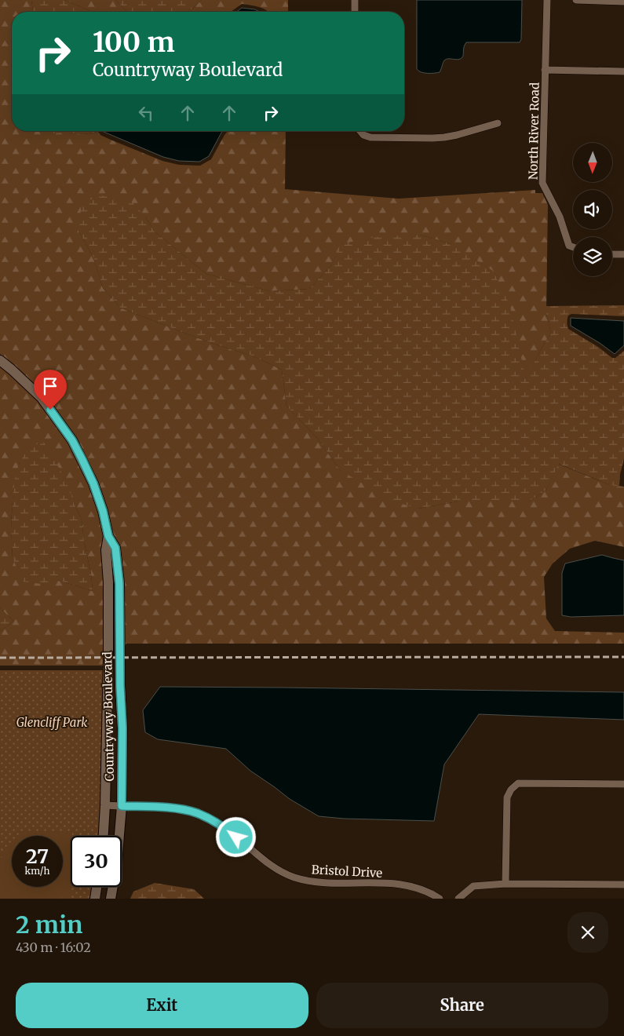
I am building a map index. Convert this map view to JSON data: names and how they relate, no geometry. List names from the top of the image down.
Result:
{
  "streets": {
    "street": ["North River Road", "Countryway Boulevard", "Bristol Drive"]
  },
  "crossings": [
    ["Countryway Boulevard", "Bristol Drive"]
  ],
  "parks": ["Glencliff Park"],
  "north": "bottom",
  "page": {
    "turn": ["100 m", "Countryway Boulevard"],
    "speed": "27 km/h",
    "limit": "30",
    "heading": ["2 min", "430 m · 16:02"],
    "buttons": ["Exit", "Share"]
  }
}
